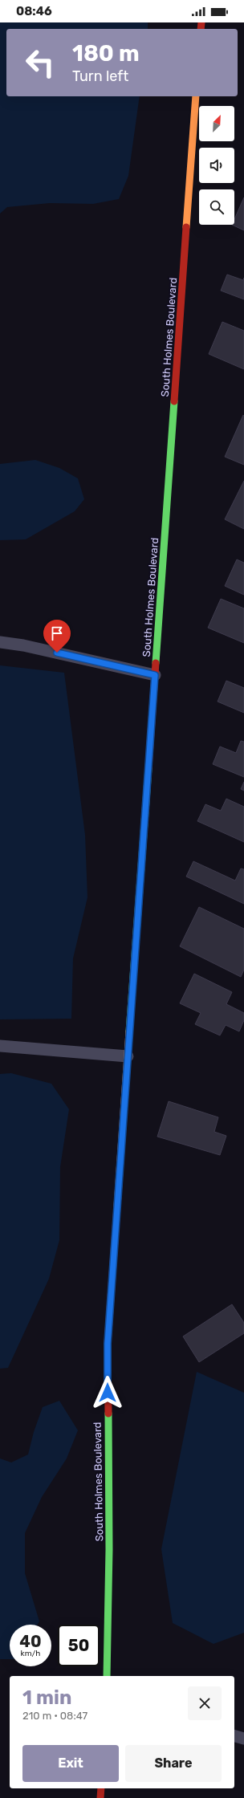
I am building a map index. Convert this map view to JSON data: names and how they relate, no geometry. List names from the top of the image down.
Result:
{
  "streets": {
    "main road": ["South Holmes Boulevard"]
  },
  "north": "top right",
  "page": {
    "status": "08:46",
    "turn": ["180 m", "Turn left"],
    "speed": "40 km/h",
    "limit": "50",
    "heading": ["1 min", "210 m · 08:47"],
    "buttons": ["Exit", "Share"]
  }
}
